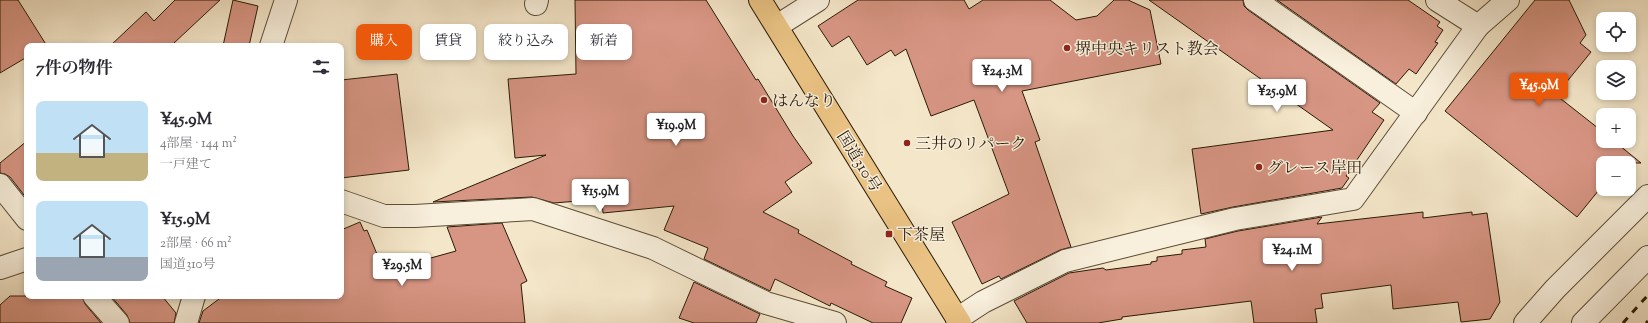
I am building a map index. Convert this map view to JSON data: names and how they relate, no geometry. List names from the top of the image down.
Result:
{
  "streets": {
    "highway": ["国道310号"]
  },
  "places": {
    "other": [
      "堺中央キリスト教会",
      "はんなり",
      "三井のリパーク",
      "グレース岸田"
    ],
    "transit": ["下茶屋"]
  },
  "page": {
    "map_buttons": ["+", "−"],
    "chip": [
      "購入",
      "賃貸",
      "絞り込み",
      "新着"
    ],
    "heading": "7件の物件",
    "price": [
      "¥24.3M",
      "¥45.9M",
      "¥25.9M",
      "¥19.9M",
      "¥15.9M",
      "¥24.1M",
      "¥29.5M"
    ],
    "list": [
      {
        "name": "¥45.9M",
        "note": "4部屋 · 144 m² · 一戸建て"
      },
      {
        "name": "¥15.9M",
        "note": "2部屋 · 66 m² · 国道310号"
      }
    ]
  }
}
